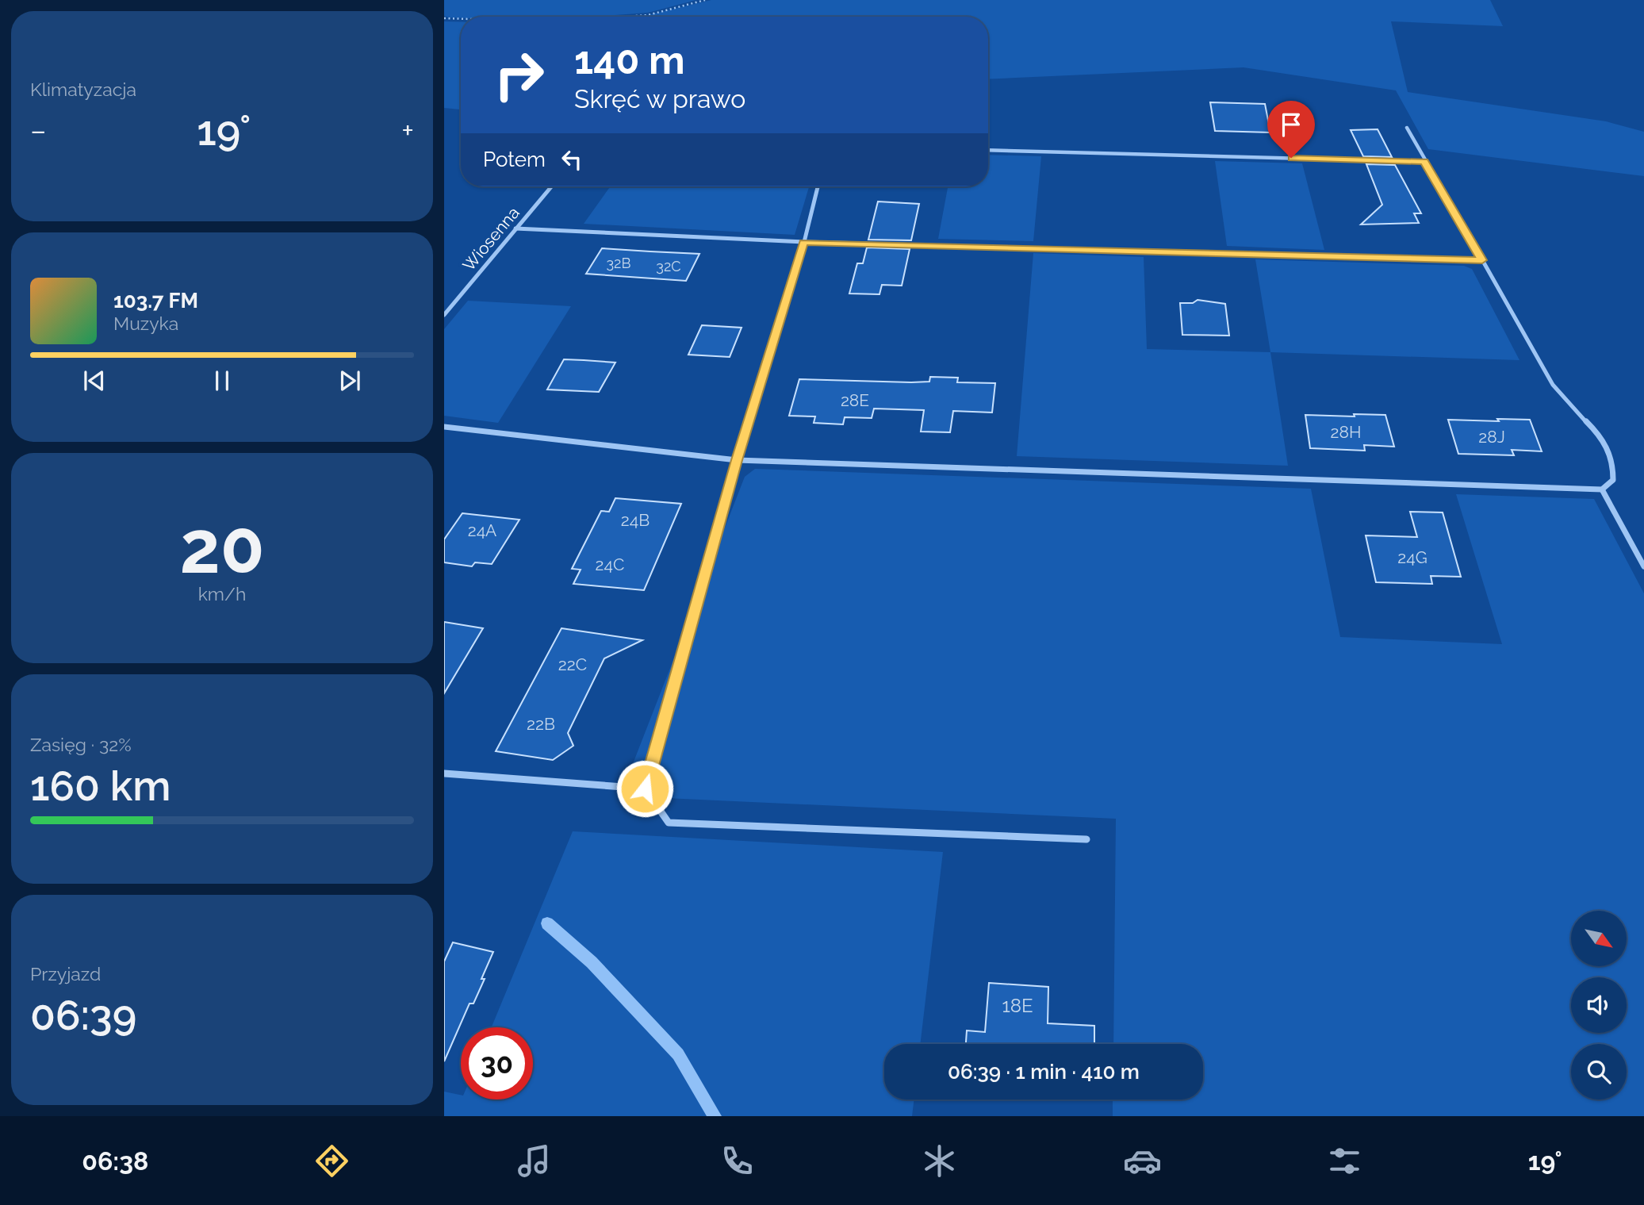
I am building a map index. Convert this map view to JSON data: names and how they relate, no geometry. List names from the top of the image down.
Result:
{
  "streets": {
    "street": ["Wiosenna"]
  },
  "house_numbers": [
    "32B",
    "32C",
    "28E",
    "28H",
    "28J",
    "24B",
    "24A",
    "24G",
    "24C",
    "22C",
    "22B",
    "18E"
  ],
  "north": "bottom right",
  "page": {
    "tile": [
      "Klimatyzacja",
      ["20", "km/h"],
      ["Zasięg · 32%", "160 km"],
      ["Przyjazd", "06:39"]
    ],
    "turn": ["140 m", "Skręć w prawo"],
    "heat": ["−", "19°", "+"],
    "then": "Potem",
    "song": ["103.7 FM", "Muzyka"],
    "limit": "30",
    "trip": "06:39 · 1 min · 410 m",
    "tabs": ["06:38", "19°"]
  }
}
